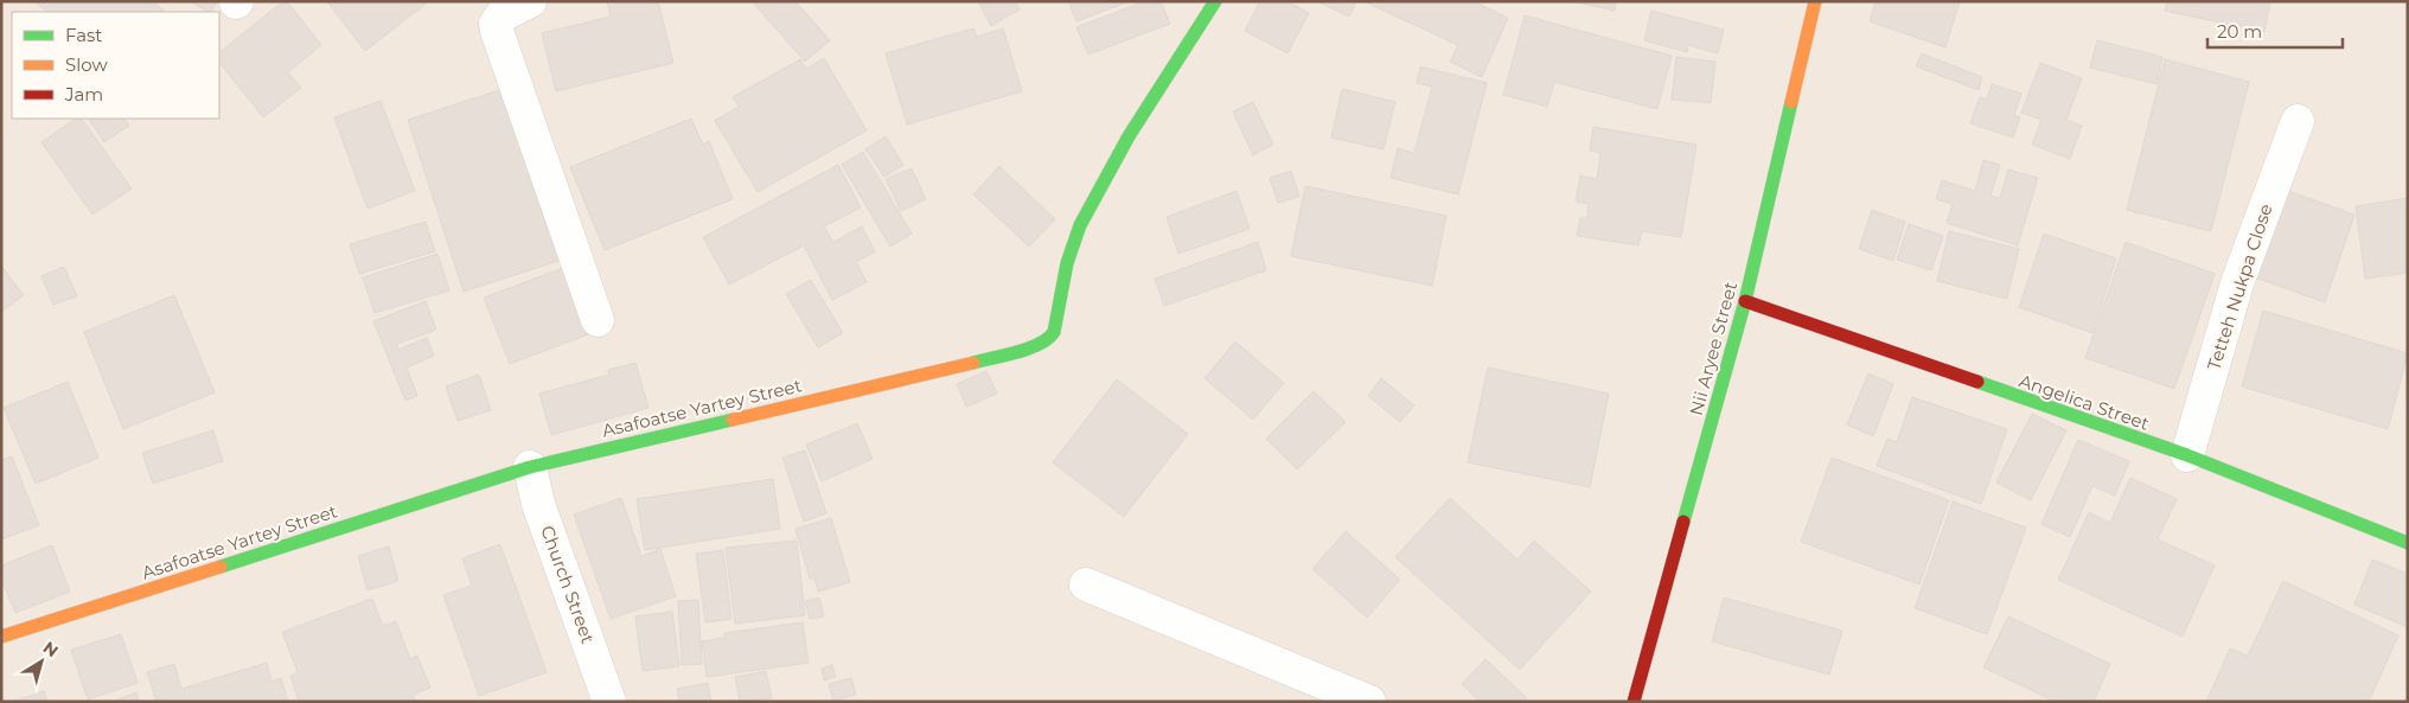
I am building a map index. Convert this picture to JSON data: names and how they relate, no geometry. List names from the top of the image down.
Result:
{
  "streets": {
    "street": [
      "Tetteh Nukpa Close",
      "Nii Aryee Street",
      "Angelica Street",
      "Asafoatse Yartey Street",
      "Church Street"
    ]
  },
  "crossings": [
    ["Tetteh Nukpa Close", "Angelica Street"],
    ["Nii Aryee Street", "Angelica Street"],
    ["Asafoatse Yartey Street", "Church Street"]
  ],
  "legend": ["Fast", "Slow", "Jam"],
  "scale_bar": "20 m",
  "north": "top right"
}
